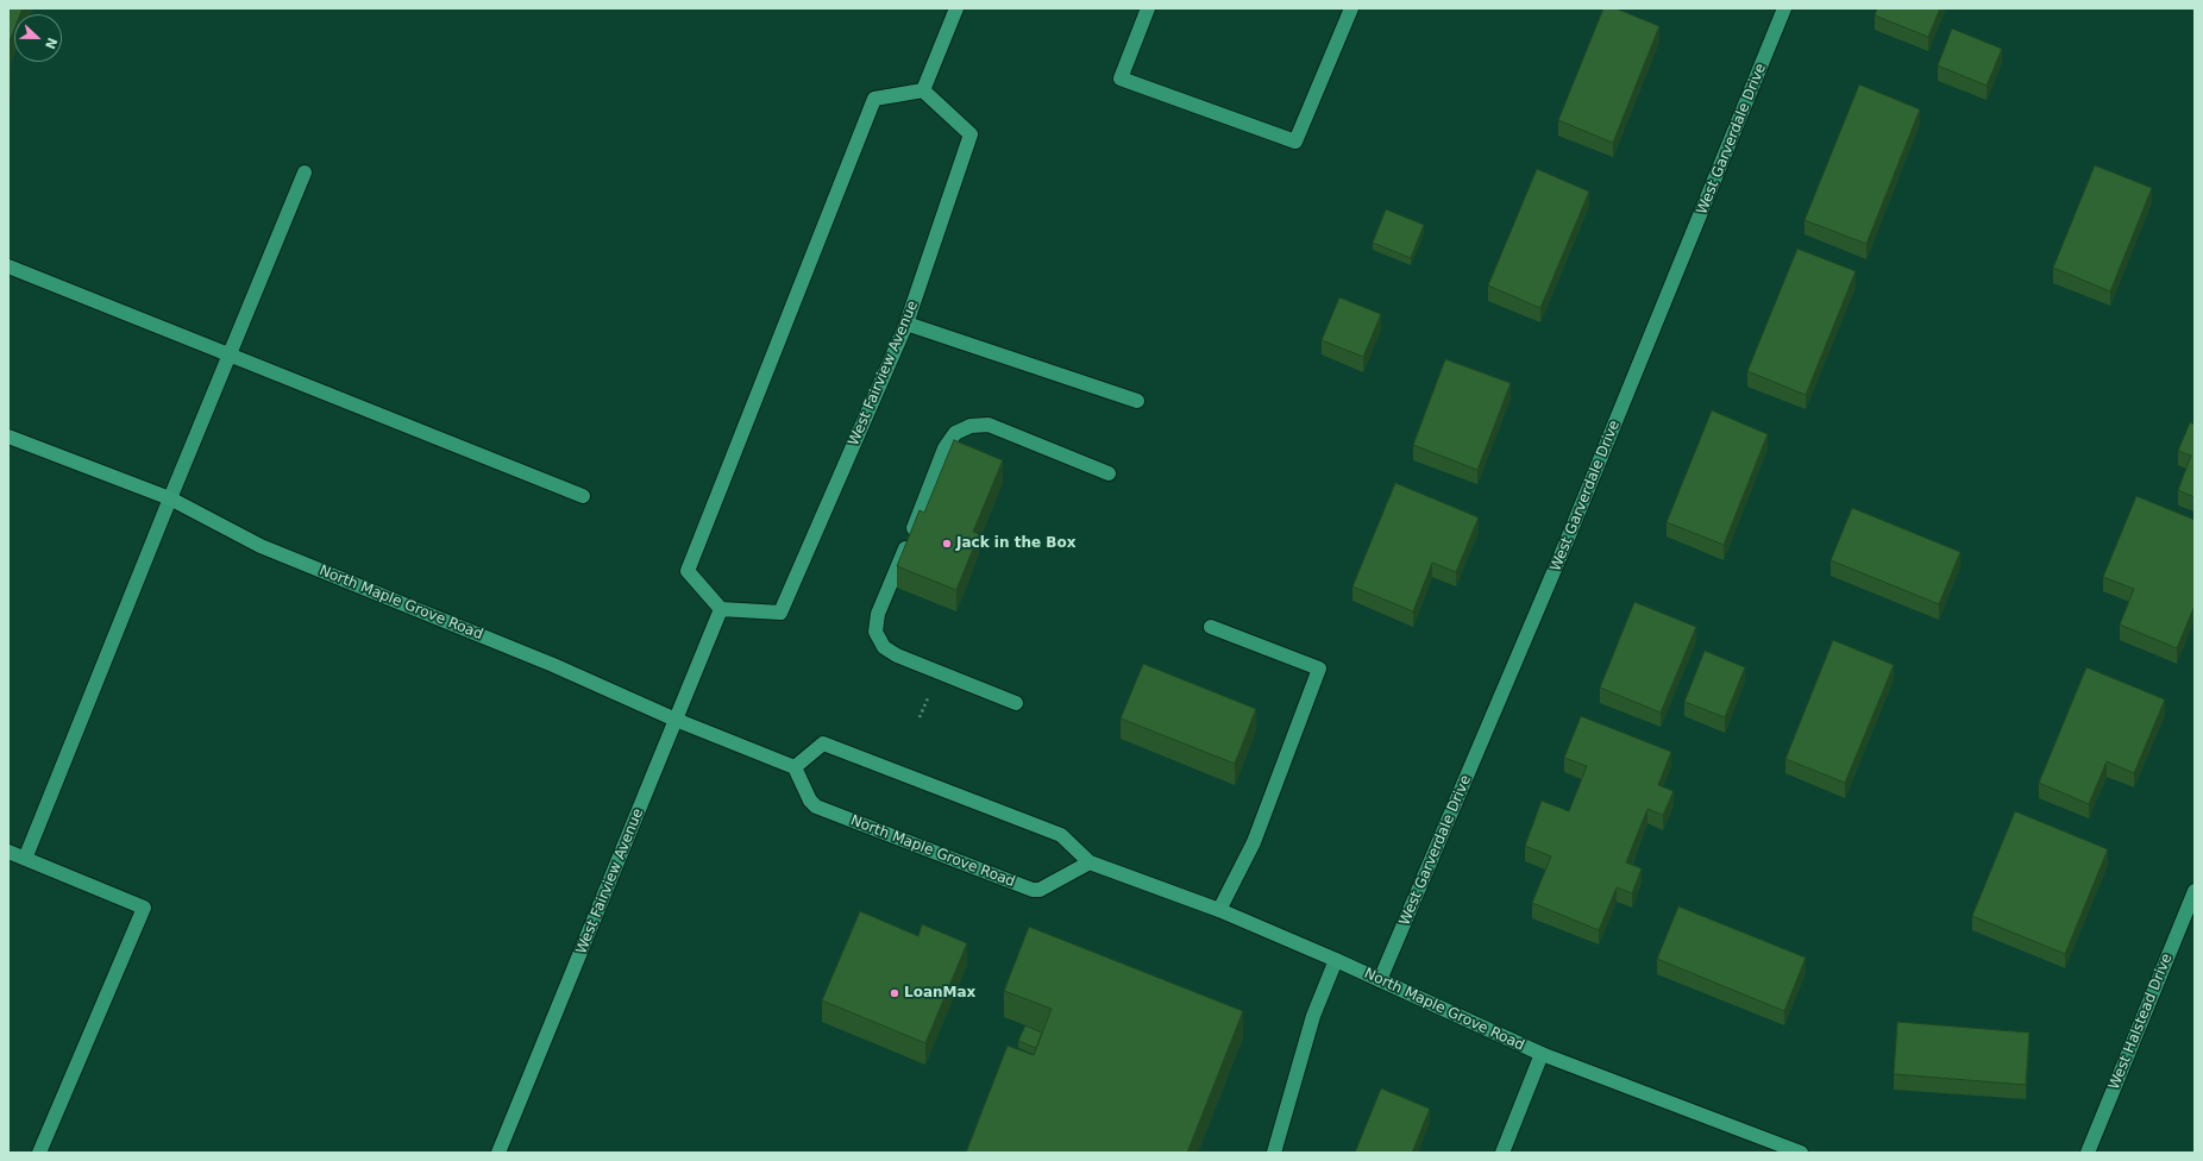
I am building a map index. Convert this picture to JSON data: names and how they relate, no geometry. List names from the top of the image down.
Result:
{
  "streets": {
    "main road": ["West Fairview Avenue", "North Maple Grove Road"],
    "street": ["West Garverdale Drive", "West Halstead Drive"]
  },
  "crossings": [
    ["West Garverdale Drive", "North Maple Grove Road"],
    ["West Fairview Avenue", "North Maple Grove Road"]
  ],
  "places": ["Jack in the Box", "LoanMax"],
  "north": "right"
}
